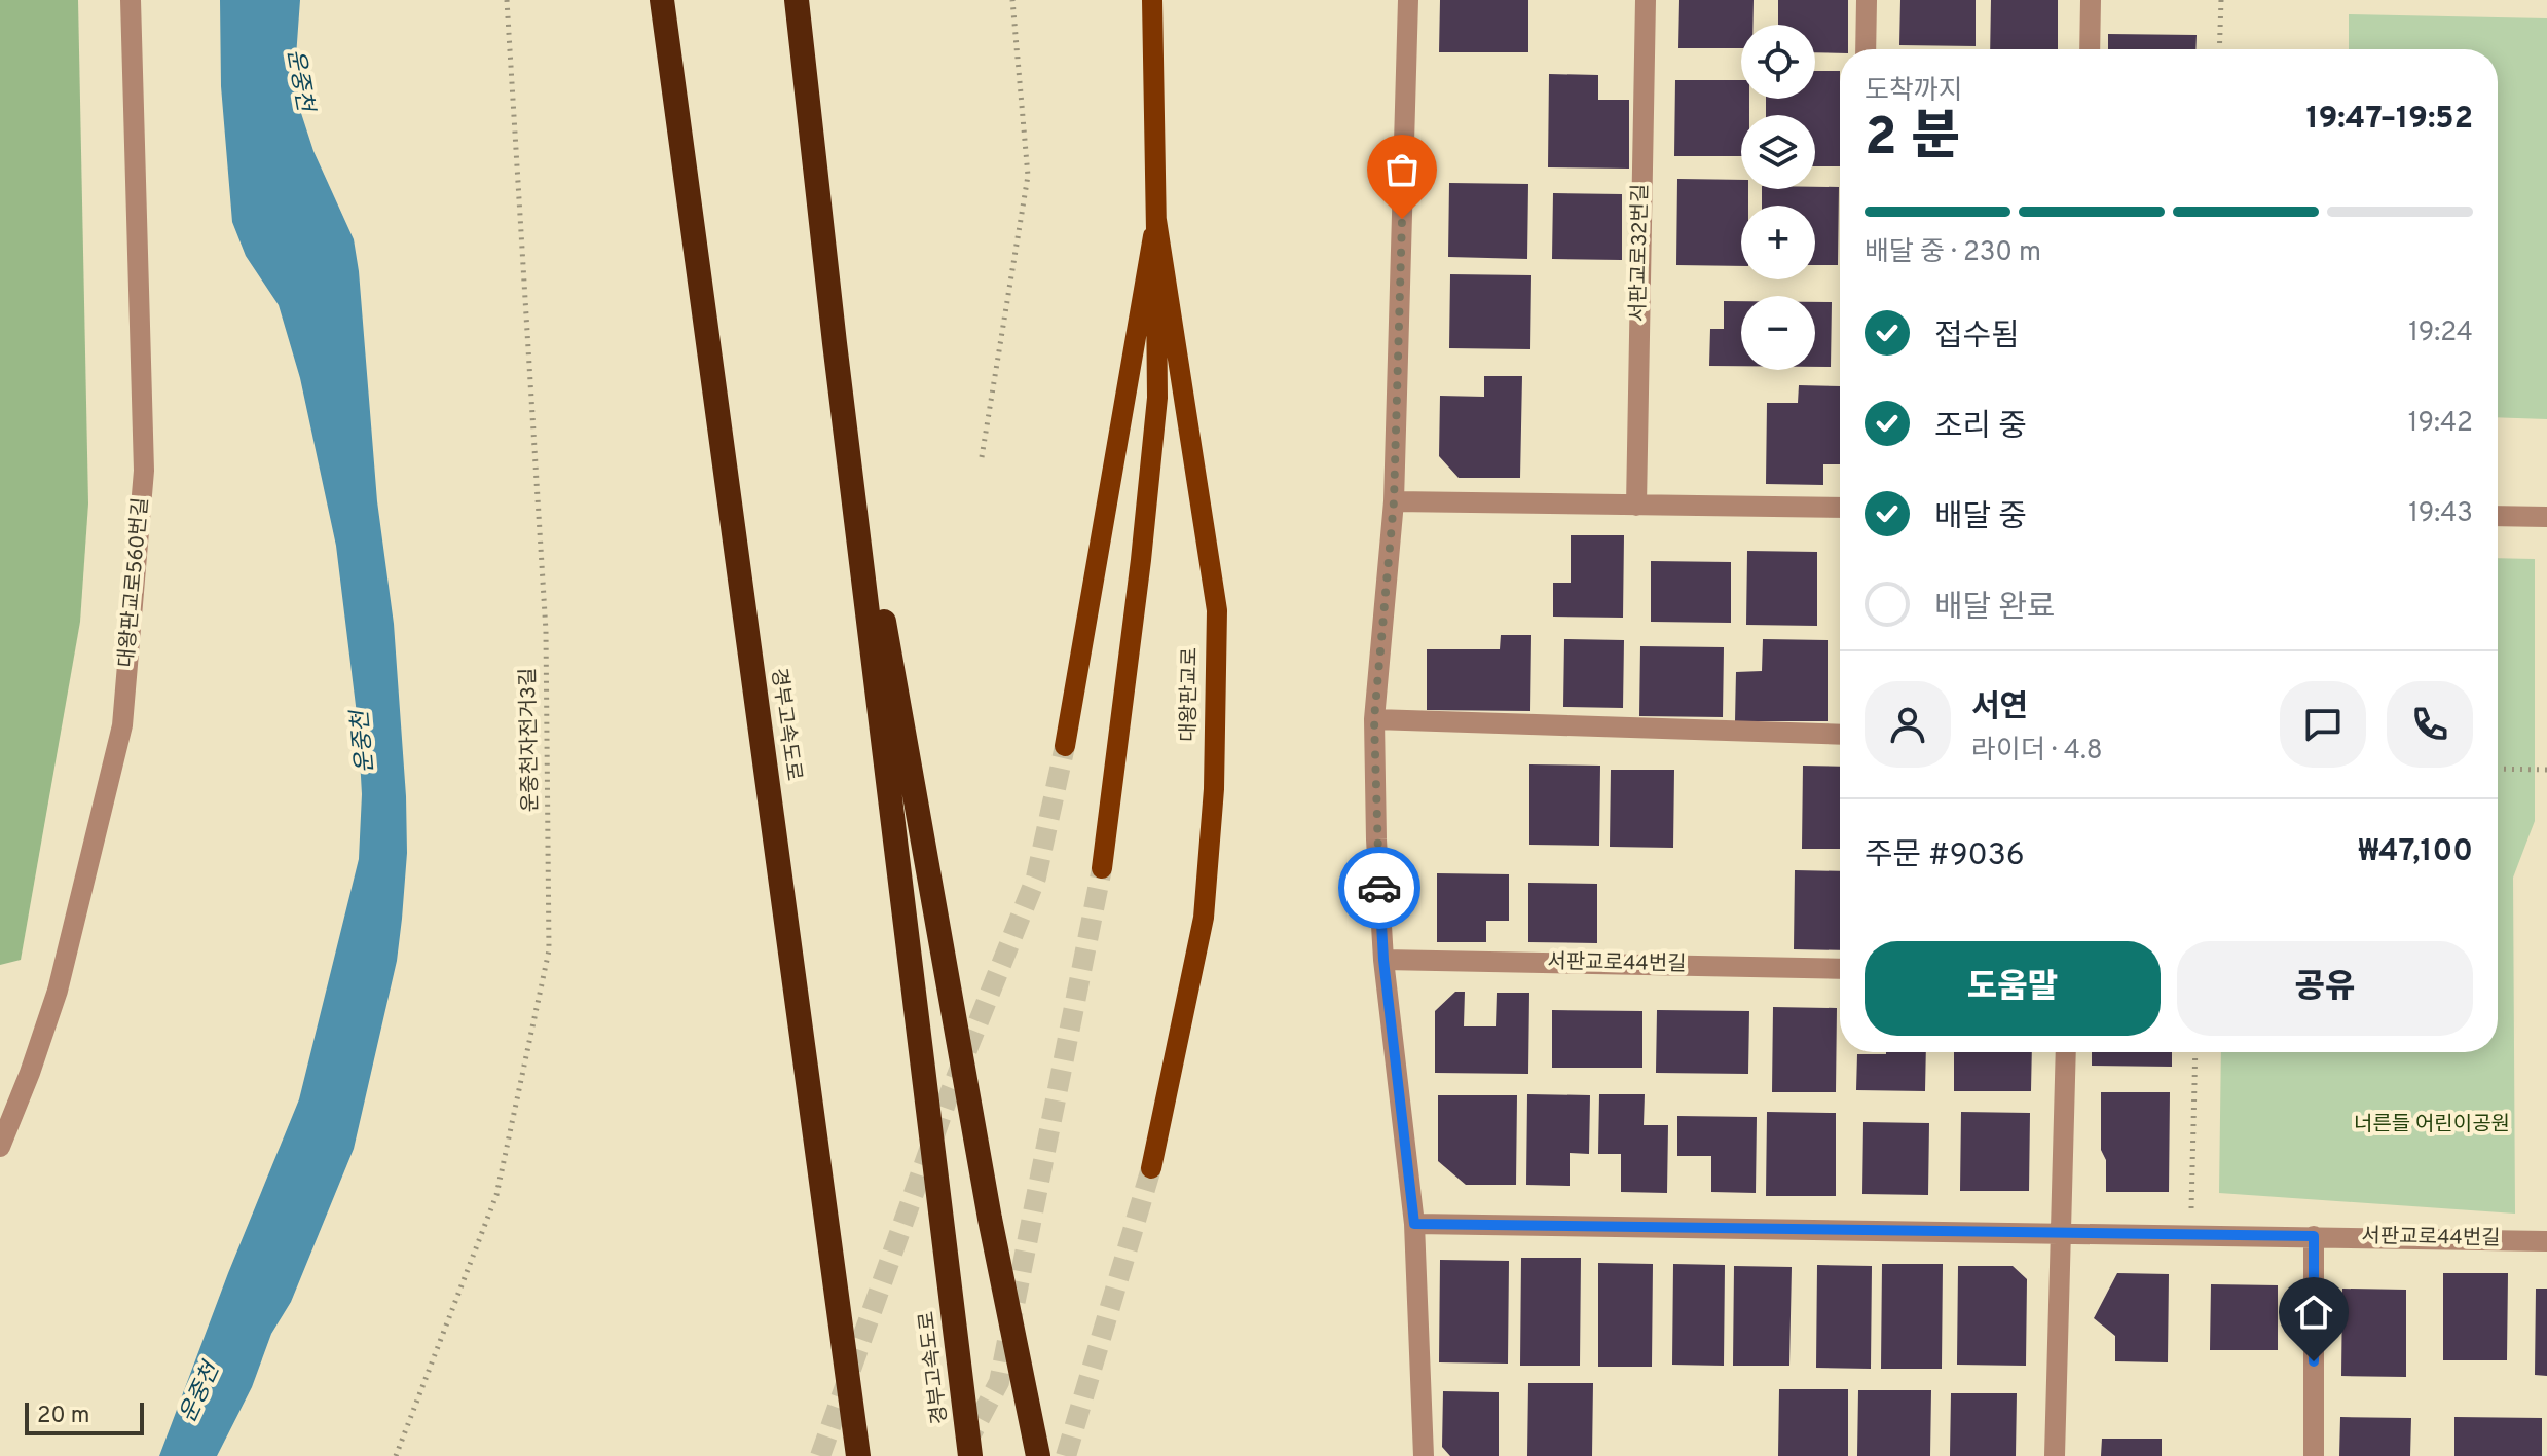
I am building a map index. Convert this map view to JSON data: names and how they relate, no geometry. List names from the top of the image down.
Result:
{
  "streets": {
    "highway": ["경부고속도로"],
    "main road": ["대왕판교로"],
    "street": ["서판교로32번길", "대왕판교로560번길", "서판교로44번길"],
    "path": ["운중천자전거3길"]
  },
  "water": ["운중천"],
  "parks": ["너른들 어린이공원"],
  "scale_bar": "20 m",
  "page": {
    "map_buttons": ["+", "−"],
    "heading": ["2 분", "도착까지", "19:47–19:52"],
    "panel": [
      "서연",
      "라이더 · 4.8",
      "주문 #9036",
      "₩47,100"
    ],
    "bar": "배달 중 · 230 m",
    "list": [
      ["접수됨", "19:24"],
      ["조리 중", "19:42"],
      ["배달 중", "19:43"],
      "배달 완료"
    ],
    "buttons": ["도움말", "공유"],
    "scale": "20 m"
  }
}
